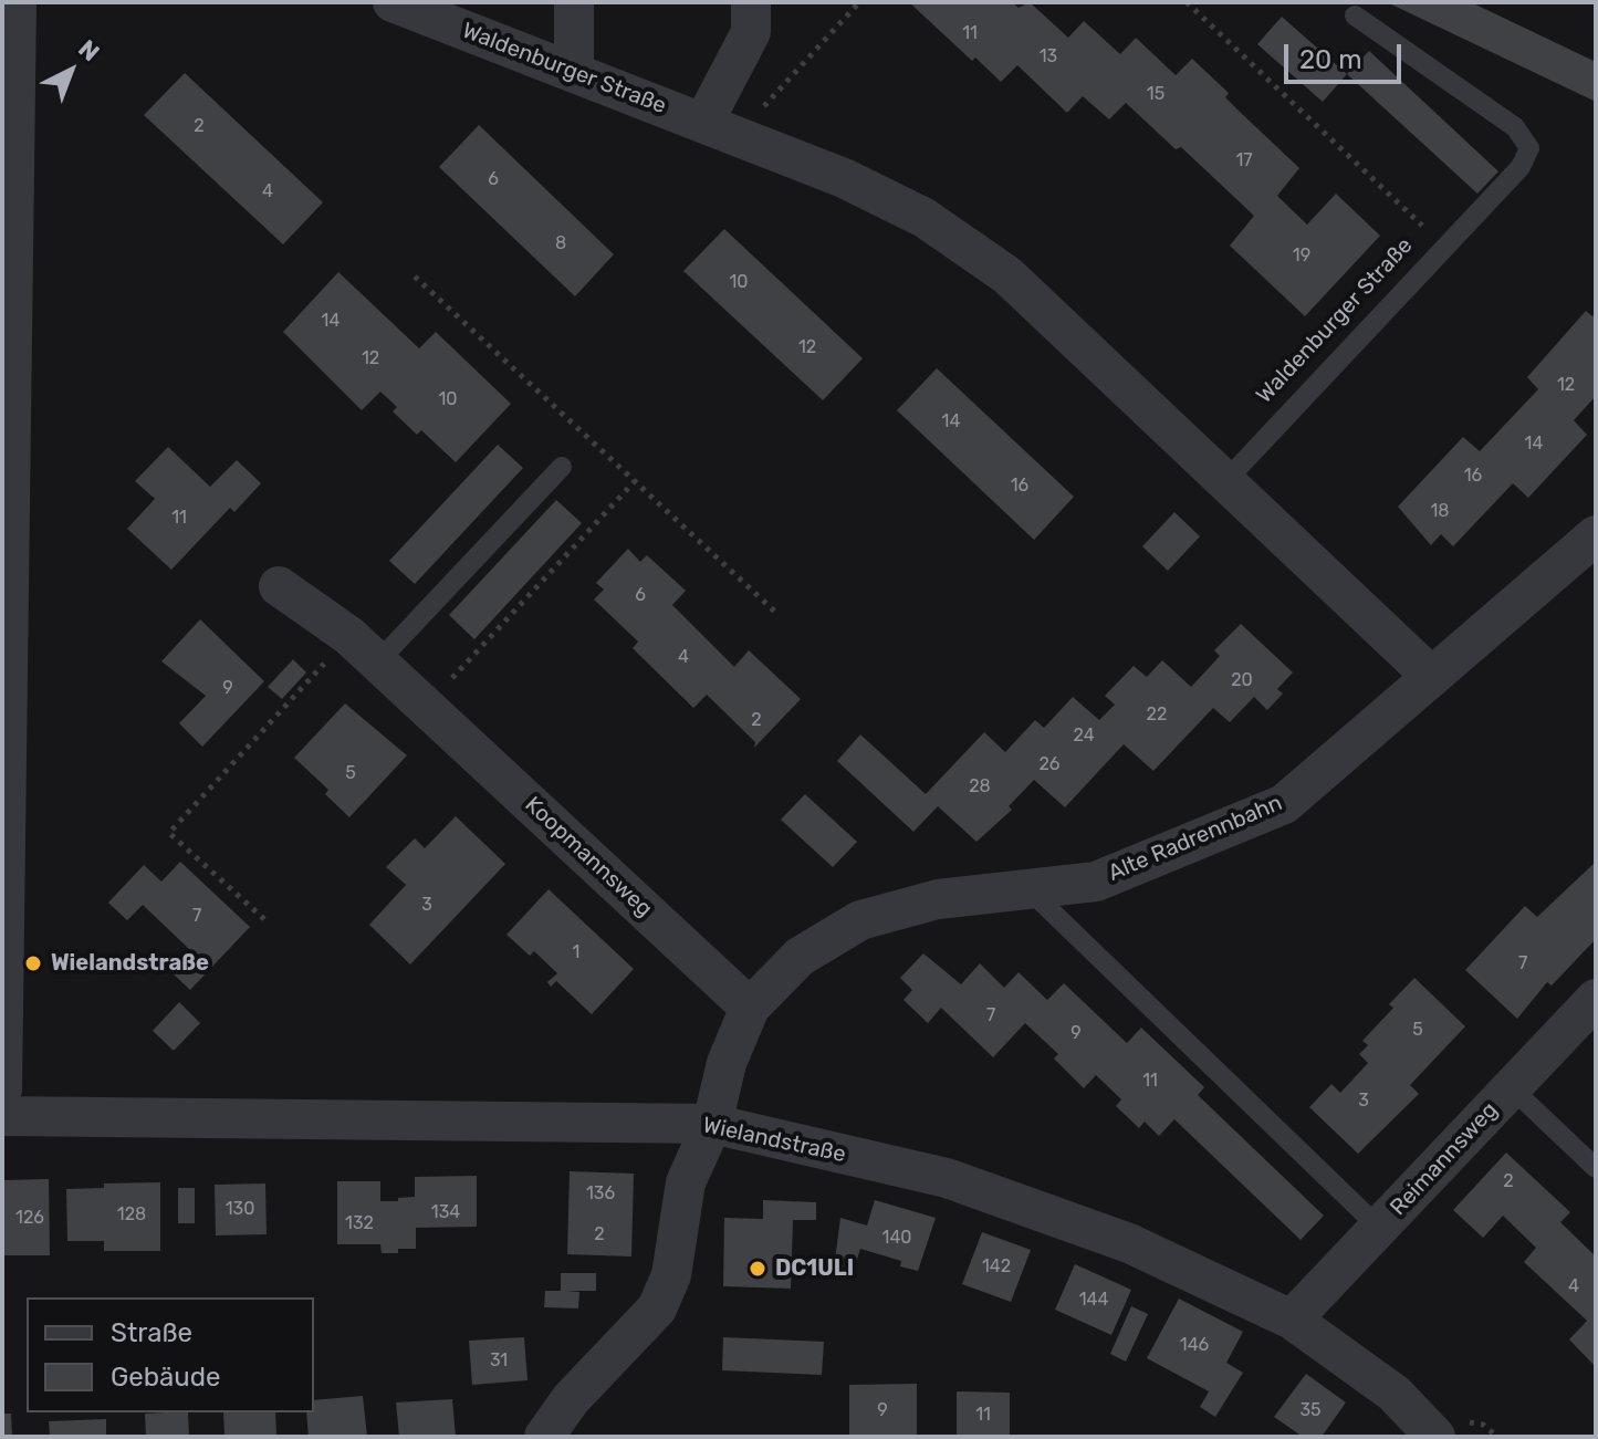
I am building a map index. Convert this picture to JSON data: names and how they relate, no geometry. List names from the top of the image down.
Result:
{
  "streets": {
    "street": [
      "Waldenburger Straße",
      "Alte Radrennbahn",
      "Koopmannsweg",
      "Wielandstraße",
      "Reimannsweg"
    ]
  },
  "crossings": [
    ["Waldenburger Straße", "Alte Radrennbahn"],
    ["Alte Radrennbahn", "Koopmannsweg"],
    ["Alte Radrennbahn", "Wielandstraße"],
    ["Wielandstraße", "Reimannsweg"]
  ],
  "places": ["Wielandstraße", "DC1ULI"],
  "house_numbers": [
    "11",
    "13",
    "15",
    "2",
    "17",
    "6",
    "4",
    "8",
    "19",
    "10",
    "14",
    "12",
    "12",
    "12",
    "10",
    "14",
    "14",
    "16",
    "16",
    "18",
    "11",
    "6",
    "4",
    "20",
    "9",
    "22",
    "2",
    "24",
    "26",
    "5",
    "28",
    "3",
    "7",
    "1",
    "7",
    "7",
    "5",
    "9",
    "11",
    "3",
    "2",
    "136",
    "130",
    "134",
    "128",
    "126",
    "132",
    "2",
    "140",
    "142",
    "4",
    "144",
    "146",
    "31",
    "9",
    "35",
    "11"
  ],
  "legend": ["Straße", "Gebäude"],
  "scale_bar": "20 m",
  "north": "top right"
}
